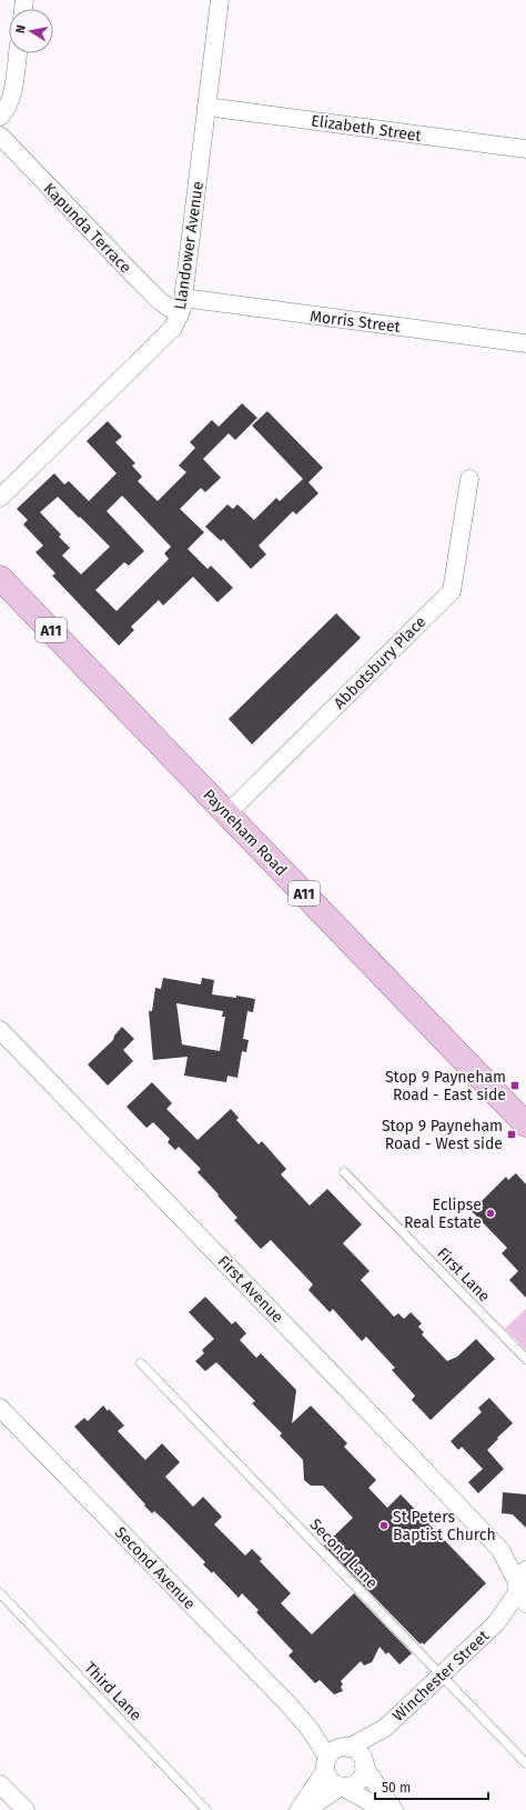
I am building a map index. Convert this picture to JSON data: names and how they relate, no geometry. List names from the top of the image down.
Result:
{
  "streets": {
    "main road": ["A11", "Payneham Road"],
    "street": [
      "Elizabeth Street",
      "Kapunda Terrace",
      "Llandower Avenue",
      "Morris Street",
      "Abbotsbury Place",
      "First Avenue",
      "Second Avenue",
      "Winchester Street"
    ],
    "lane": ["First Lane", "Second Lane", "Third Lane"]
  },
  "crossings": [
    ["Elizabeth Street", "Llandower Avenue"],
    ["Kapunda Terrace", "Llandower Avenue"],
    ["Kapunda Terrace", "Morris Street"],
    ["Llandower Avenue", "Morris Street"],
    ["Abbotsbury Place", "Payneham Road"],
    ["First Avenue", "Winchester Street"],
    ["Second Lane", "Winchester Street"],
    ["Second Avenue", "Winchester Street"]
  ],
  "places": {
    "transit": ["Stop 9 Payneham Road - East side", "Stop 9 Payneham Road - West side"],
    "other": ["Eclipse Real Estate", "St Peters Baptist Church"]
  },
  "scale_bar": "50 m",
  "north": "left"
}
